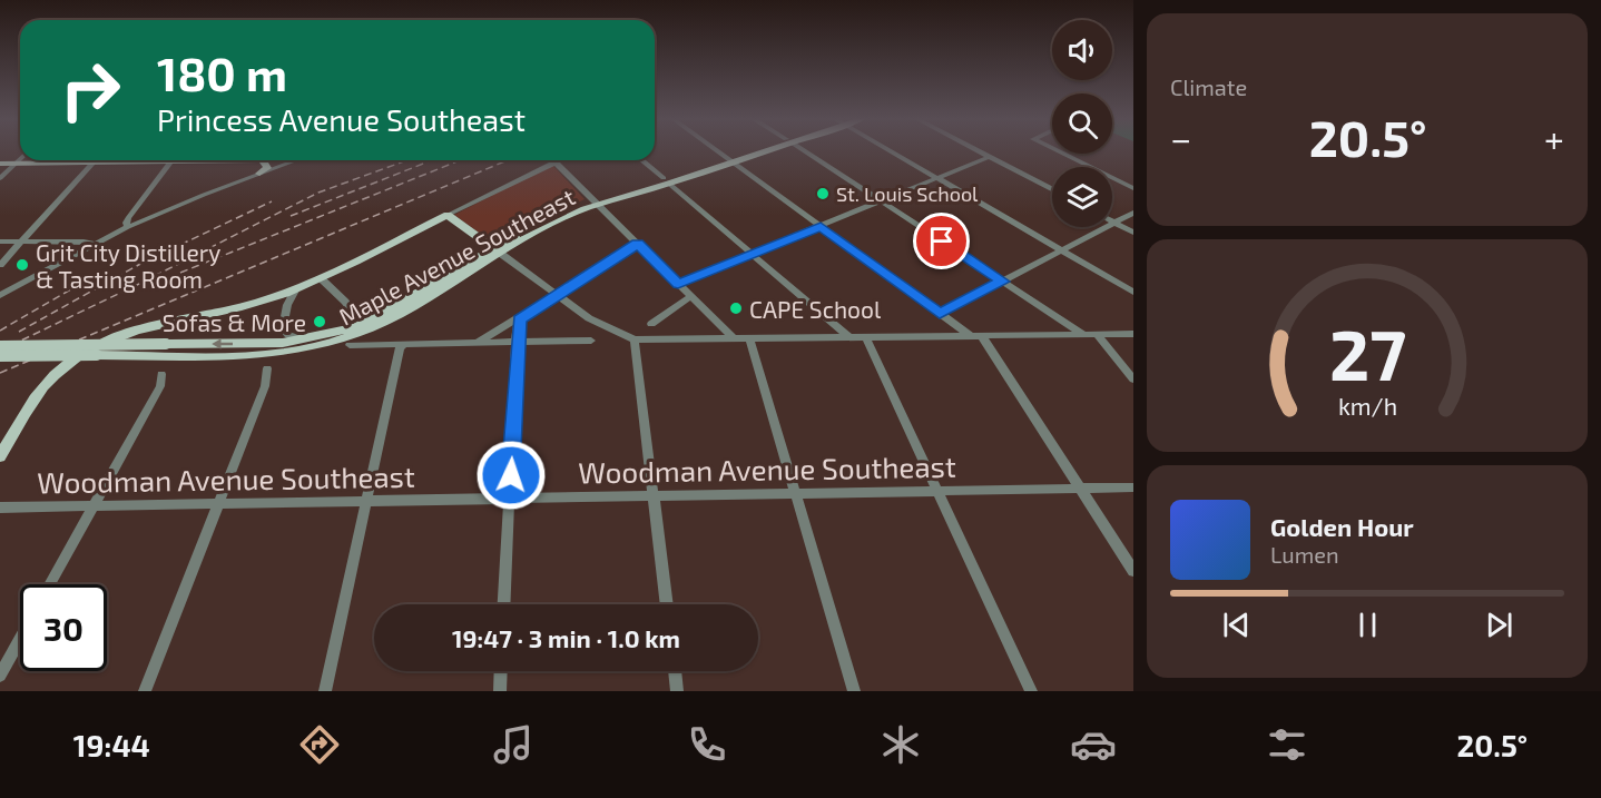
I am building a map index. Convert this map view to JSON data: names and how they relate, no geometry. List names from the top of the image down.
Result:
{
  "streets": {
    "main road": ["Maple Avenue Southeast"],
    "street": ["Woodman Avenue Southeast"]
  },
  "places": [
    "St. Louis School",
    "Grit City Distillery & Tasting Room",
    "CAPE School",
    "Sofas & More"
  ],
  "page": {
    "tile": "Climate",
    "turn": ["180 m", "Princess Avenue Southeast"],
    "heat": ["−", "20.5°", "+"],
    "song": ["Golden Hour", "Lumen"],
    "limit": "30",
    "trip": "19:47 · 3 min · 1.0 km",
    "tabs": ["19:44", "20.5°"],
    "gauge": ["27", "km/h"]
  }
}
